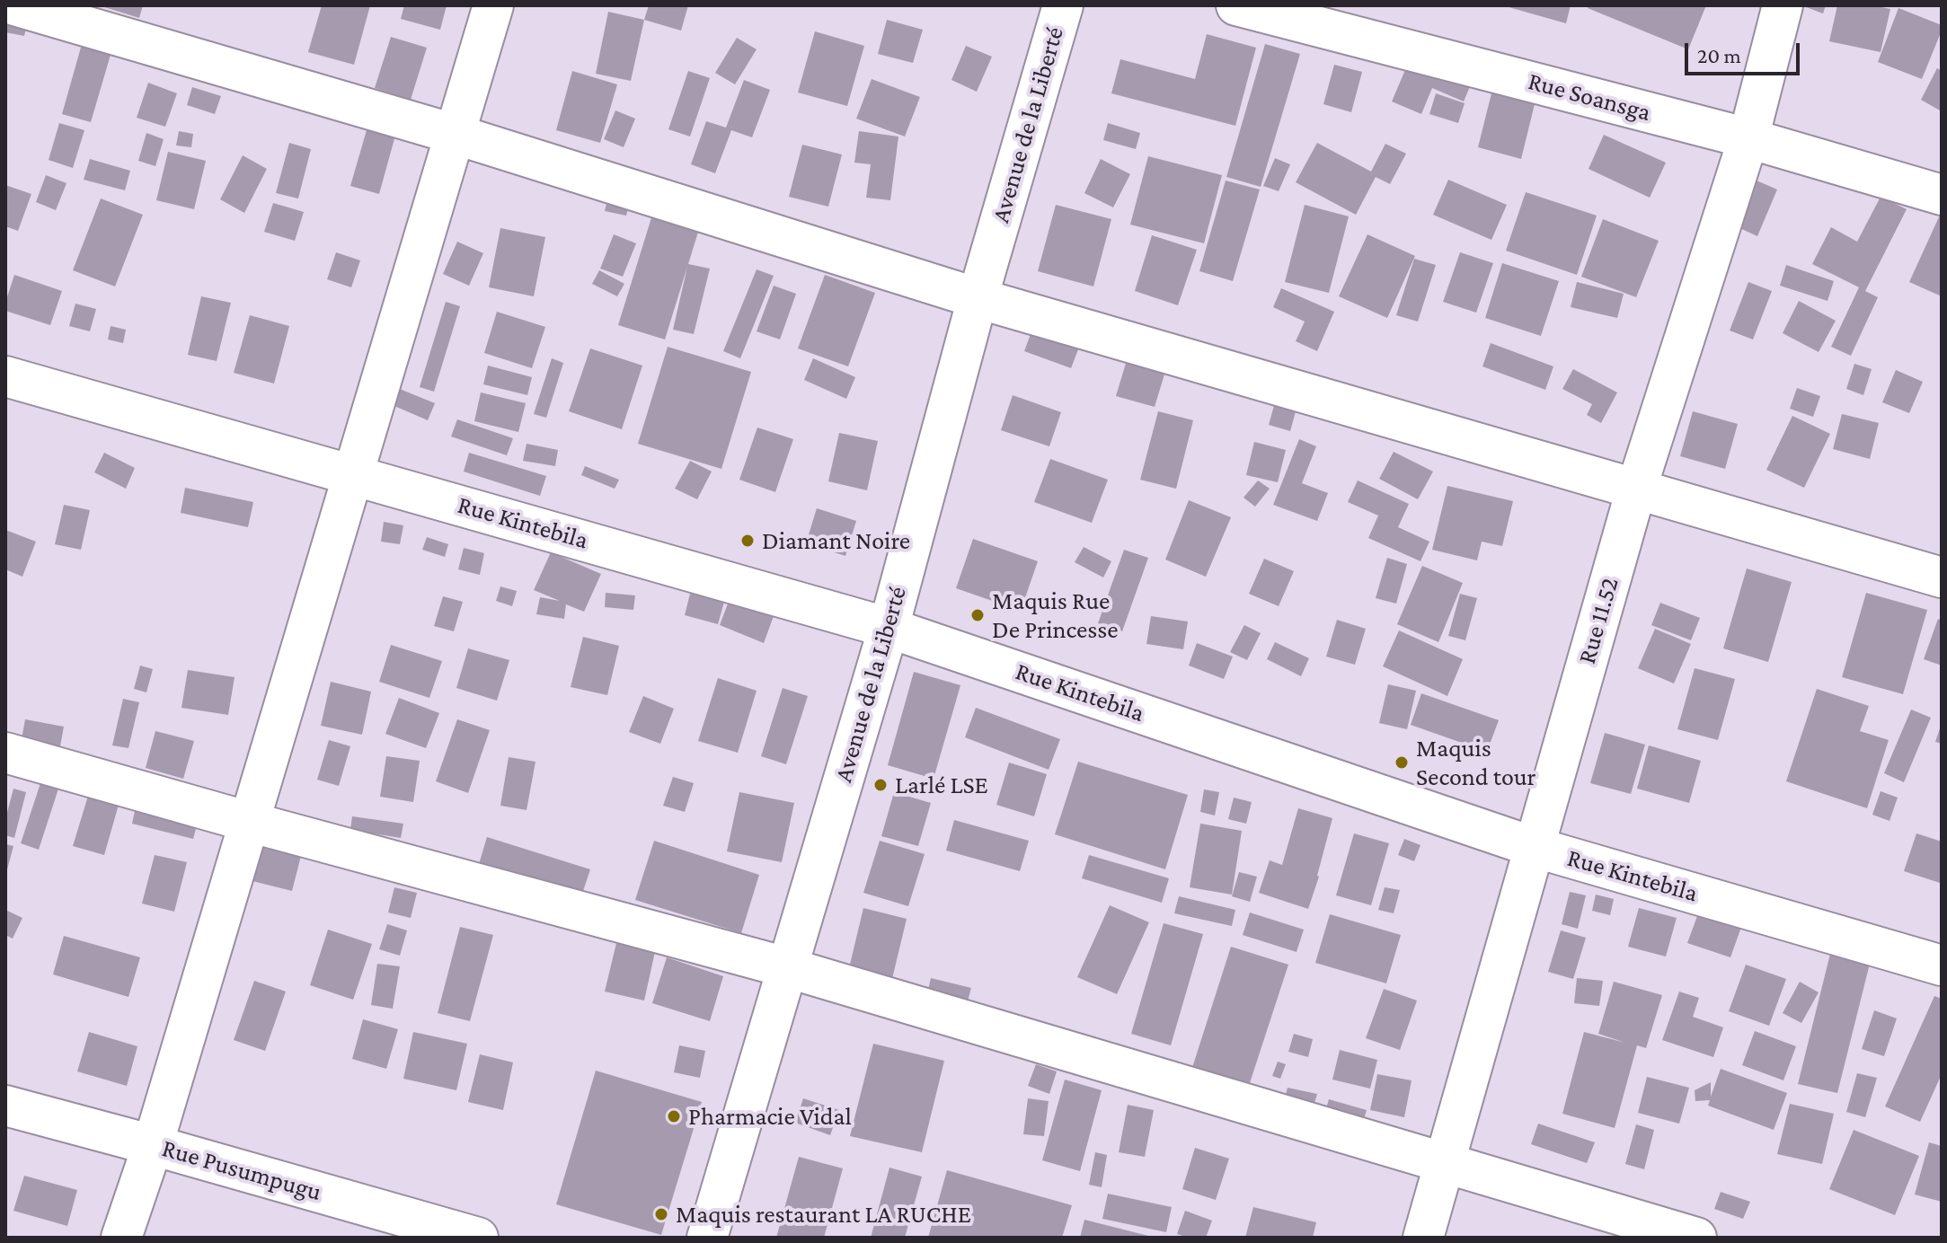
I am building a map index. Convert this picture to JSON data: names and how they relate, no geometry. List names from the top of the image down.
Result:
{
  "streets": {
    "street": [
      "Rue Soansga",
      "Avenue de la Liberté",
      "Rue Kintebila",
      "Rue 11.52",
      "Rue Pusumpugu"
    ]
  },
  "crossings": [
    ["Rue Soansga", "Rue 11.52"],
    ["Avenue de la Liberté", "Rue Kintebila"],
    ["Rue Kintebila", "Rue 11.52"]
  ],
  "places": [
    "Diamant Noire",
    "Maquis Rue De Princesse",
    "Maquis Second tour",
    "Larlé LSE",
    "Pharmacie Vidal",
    "Maquis restaurant LA RUCHE"
  ],
  "scale_bar": "20 m"
}
